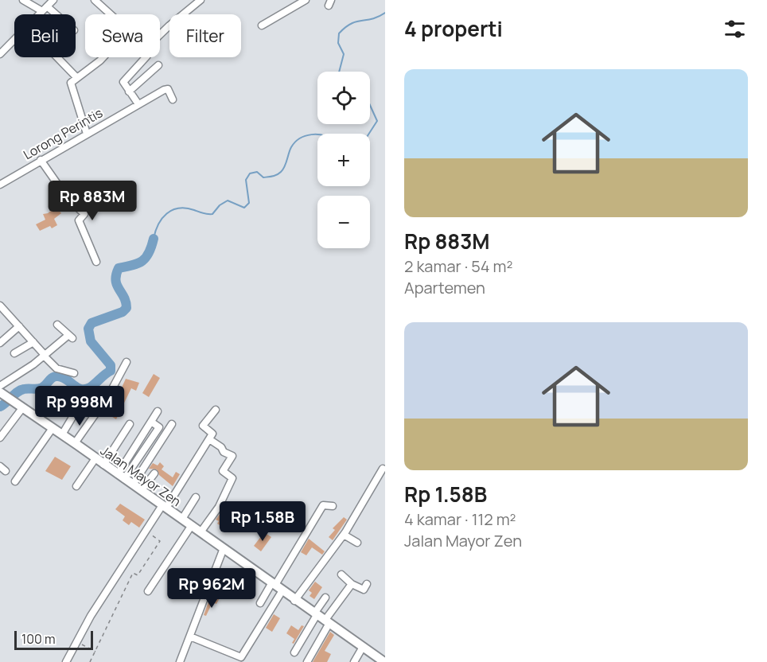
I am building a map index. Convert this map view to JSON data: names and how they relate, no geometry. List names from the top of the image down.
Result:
{
  "streets": {
    "street": ["Lorong Perintis", "Jalan Mayor Zen"]
  },
  "scale_bar": "100 m",
  "page": {
    "heading": "4 properti",
    "chip": ["Beli", "Sewa", "Filter"],
    "list": [
      {
        "name": "Rp 883M",
        "note": "2 kamar · 54 m² · Apartemen"
      },
      {
        "name": "Rp 1.58B",
        "note": "4 kamar · 112 m² · Jalan Mayor Zen"
      }
    ],
    "map_buttons": ["+", "−"],
    "price": [
      "Rp 883M",
      "Rp 998M",
      "Rp 1.58B",
      "Rp 962M"
    ],
    "scale": "100 m"
  }
}
